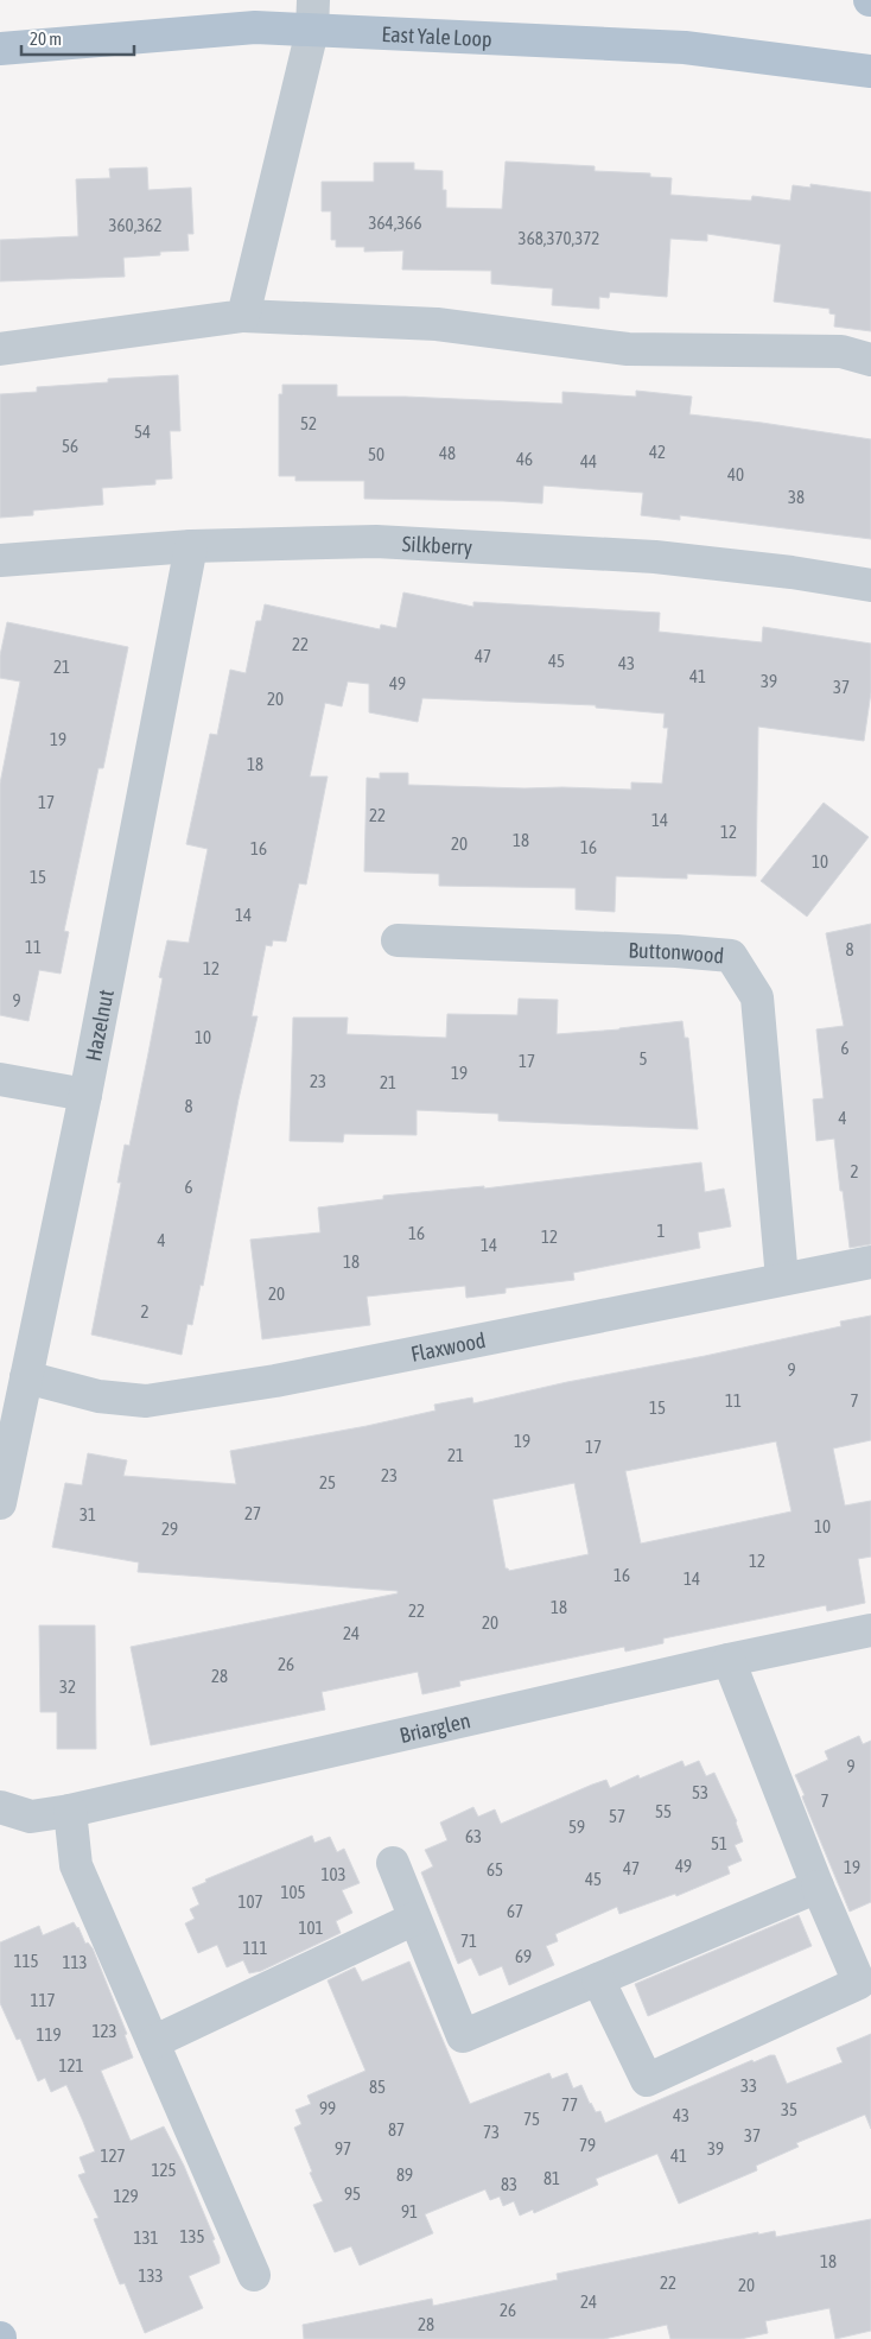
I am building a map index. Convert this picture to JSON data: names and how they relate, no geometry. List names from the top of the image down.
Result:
{
  "streets": {
    "main road": ["East Yale Loop"],
    "street": [
      "Silkberry",
      "Buttonwood",
      "Hazelnut",
      "Flaxwood",
      "Briarglen"
    ]
  },
  "crossings": [
    ["Silkberry", "Hazelnut"],
    ["Buttonwood", "Flaxwood"],
    ["Hazelnut", "Flaxwood"]
  ],
  "house_numbers": [
    "364,366",
    "360,362",
    "368,370,372",
    "52",
    "54",
    "56",
    "42",
    "48",
    "50",
    "46",
    "44",
    "40",
    "38",
    "22",
    "47",
    "45",
    "43",
    "21",
    "41",
    "39",
    "49",
    "37",
    "20",
    "19",
    "18",
    "17",
    "22",
    "14",
    "12",
    "18",
    "20",
    "16",
    "16",
    "10",
    "15",
    "14",
    "11",
    "8",
    "12",
    "9",
    "10",
    "6",
    "5",
    "17",
    "19",
    "23",
    "21",
    "8",
    "4",
    "2",
    "6",
    "1",
    "16",
    "12",
    "4",
    "14",
    "18",
    "20",
    "2",
    "9",
    "11",
    "7",
    "15",
    "19",
    "17",
    "21",
    "23",
    "25",
    "27",
    "31",
    "10",
    "29",
    "12",
    "16",
    "14",
    "18",
    "22",
    "20",
    "24",
    "26",
    "28",
    "32",
    "9",
    "53",
    "7",
    "55",
    "57",
    "59",
    "63",
    "51",
    "49",
    "19",
    "47",
    "65",
    "103",
    "45",
    "105",
    "107",
    "67",
    "101",
    "71",
    "111",
    "69",
    "115",
    "113",
    "117",
    "123",
    "119",
    "121",
    "33",
    "85",
    "77",
    "99",
    "35",
    "43",
    "75",
    "87",
    "73",
    "37",
    "79",
    "97",
    "39",
    "127",
    "41",
    "125",
    "89",
    "81",
    "83",
    "95",
    "129",
    "91",
    "135",
    "131",
    "18",
    "133",
    "22",
    "20",
    "24",
    "26",
    "28"
  ],
  "scale_bar": "20 m"
}
